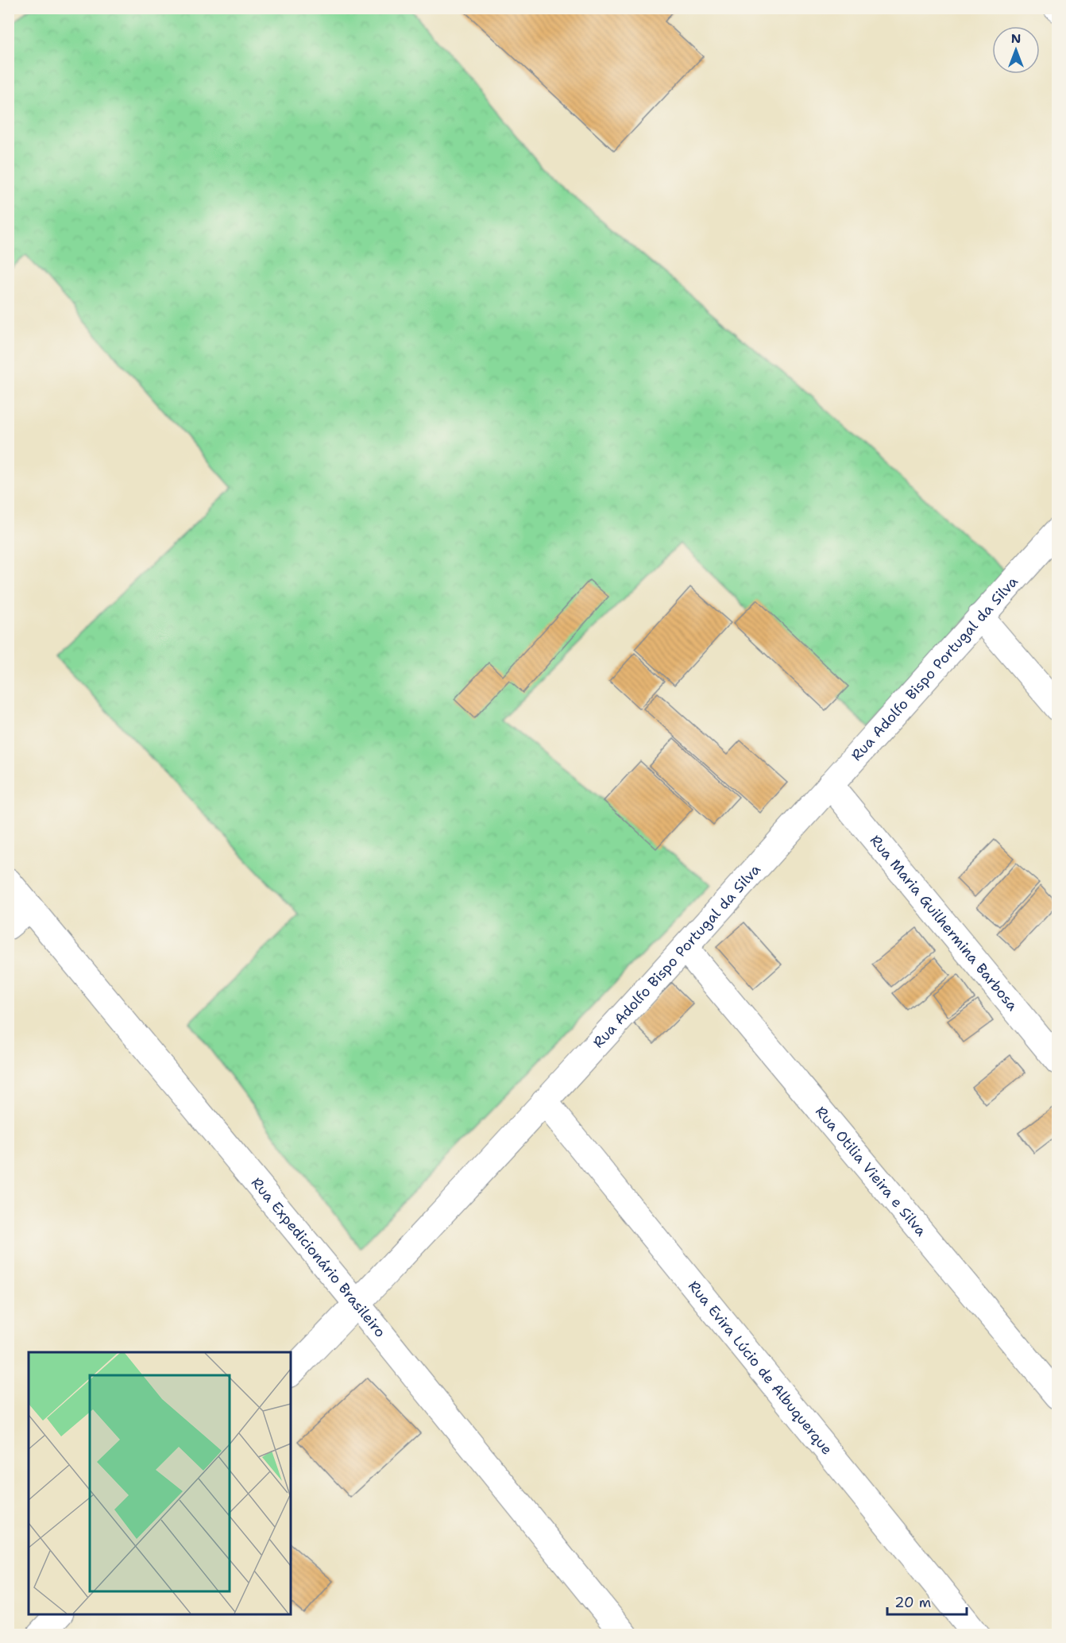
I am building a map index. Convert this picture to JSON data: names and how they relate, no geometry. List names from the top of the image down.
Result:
{
  "streets": {
    "street": [
      "Rua Adolfo Bispo Portugal da Silva",
      "Rua Maria Guilhermina Barbosa",
      "Rua Otilia Vieira e Silva",
      "Rua Expedicionário Brasileiro",
      "Rua Evira Lúcio de Albuquerque"
    ]
  },
  "crossings": [
    ["Rua Adolfo Bispo Portugal da Silva", "Rua Maria Guilhermina Barbosa"],
    ["Rua Adolfo Bispo Portugal da Silva", "Rua Otilia Vieira e Silva"],
    ["Rua Adolfo Bispo Portugal da Silva", "Rua Expedicionário Brasileiro"],
    ["Rua Adolfo Bispo Portugal da Silva", "Rua Evira Lúcio de Albuquerque"]
  ],
  "scale_bar": "20 m",
  "north": "top"
}
